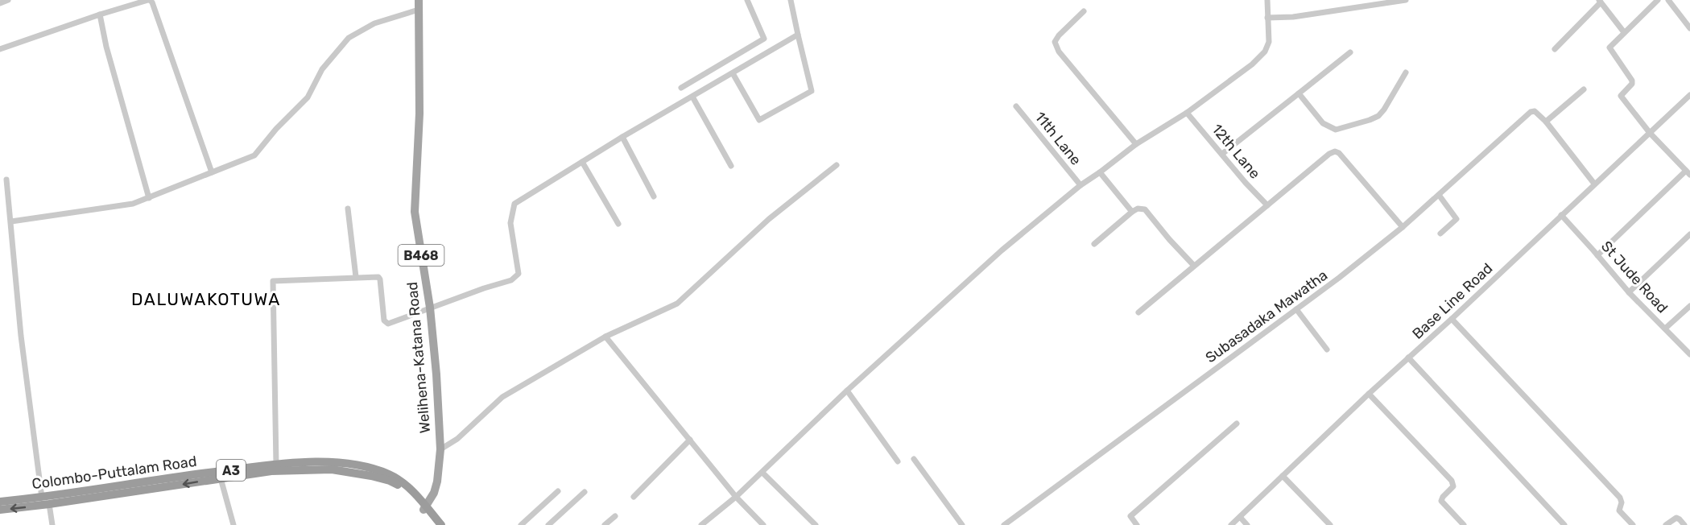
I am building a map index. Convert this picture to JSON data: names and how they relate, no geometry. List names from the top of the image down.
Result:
{
  "streets": {
    "highway": ["A3", "Colombo-Puttalam Road"],
    "main road": ["B468", "Welihena-Katana Road"],
    "street": [
      "11th Lane",
      "12th Lane",
      "St Jude Road",
      "Base Line Road",
      "Subasadaka Mawatha"
    ]
  },
  "crossings": [
    ["St Jude Road", "Base Line Road"],
    ["Welihena-Katana Road", "Colombo-Puttalam Road"]
  ],
  "districts": ["DALUWAKOTUWA"]
}
